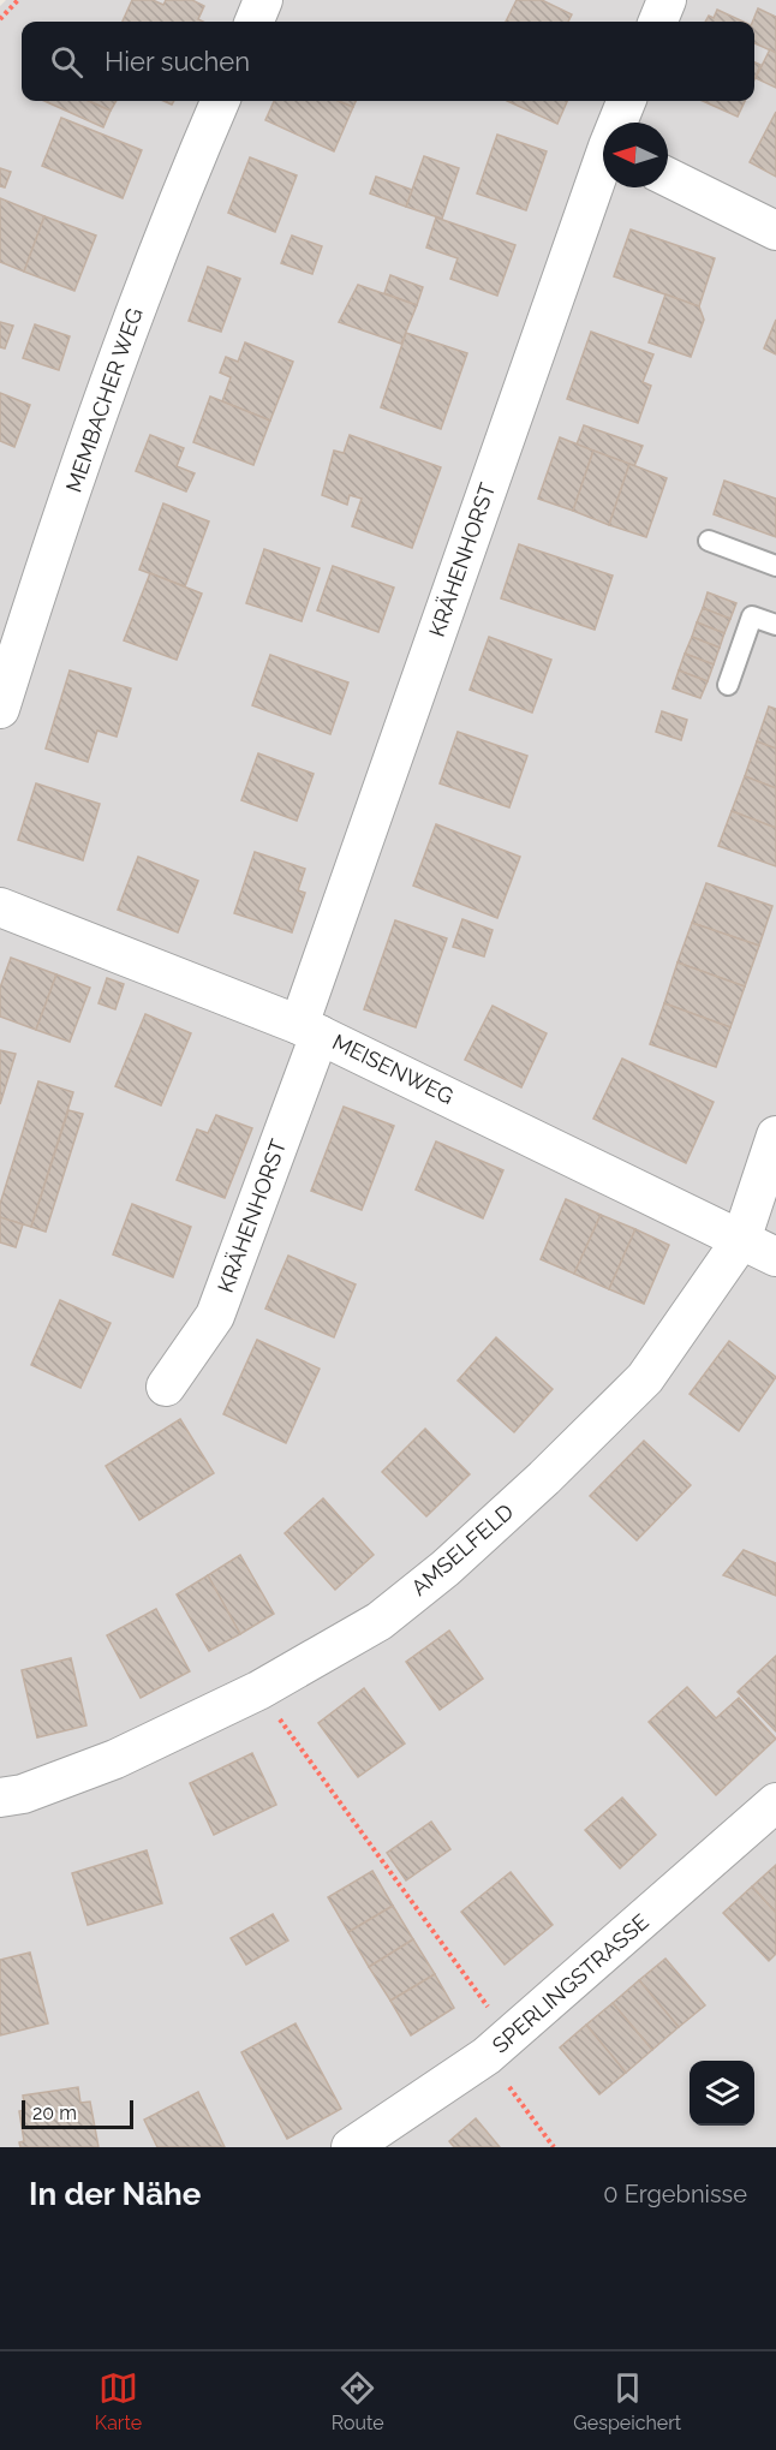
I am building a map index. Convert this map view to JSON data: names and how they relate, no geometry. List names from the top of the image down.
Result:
{
  "streets": {
    "street": [
      "MEMBACHER WEG",
      "KRÄHENHORST",
      "MEISENWEG",
      "AMSELFELD",
      "SPERLINGSTRASSE"
    ]
  },
  "crossings": [
    ["KRÄHENHORST", "MEISENWEG"],
    ["MEISENWEG", "AMSELFELD"]
  ],
  "scale_bar": "20 m",
  "north": "left",
  "page": {
    "search": "Hier suchen",
    "scale": "20 m",
    "heading": ["In der Nähe", "0 Ergebnisse"],
    "nav": ["Karte", "Route", "Gespeichert"]
  }
}
